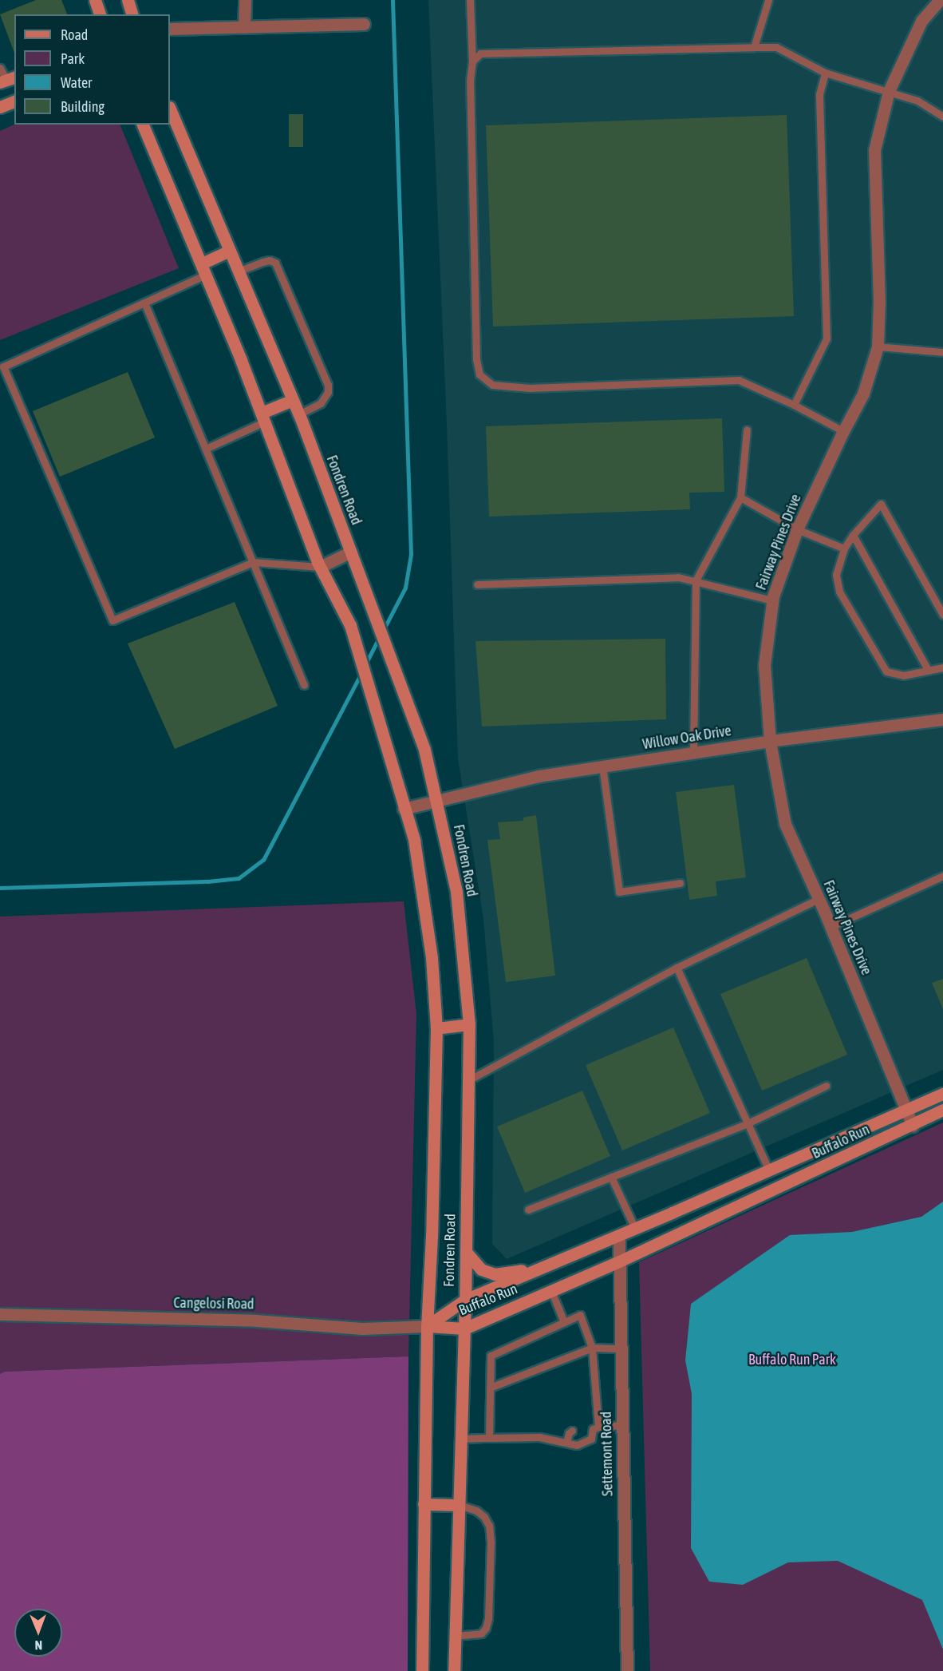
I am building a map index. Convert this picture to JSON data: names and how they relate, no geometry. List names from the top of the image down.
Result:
{
  "streets": {
    "main road": ["Fondren Road", "Buffalo Run"],
    "street": [
      "Fairway Pines Drive",
      "Willow Oak Drive",
      "Cangelosi Road",
      "Settemont Road"
    ]
  },
  "crossings": [
    ["Fondren Road", "Willow Oak Drive"],
    ["Fondren Road", "Buffalo Run"],
    ["Fondren Road", "Cangelosi Road"],
    ["Fairway Pines Drive", "Willow Oak Drive"],
    ["Fairway Pines Drive", "Buffalo Run"],
    ["Buffalo Run", "Cangelosi Road"],
    ["Buffalo Run", "Settemont Road"]
  ],
  "parks": ["Buffalo Run Park"],
  "legend": [
    "Road",
    "Park",
    "Water",
    "Building"
  ],
  "north": "bottom"
}
